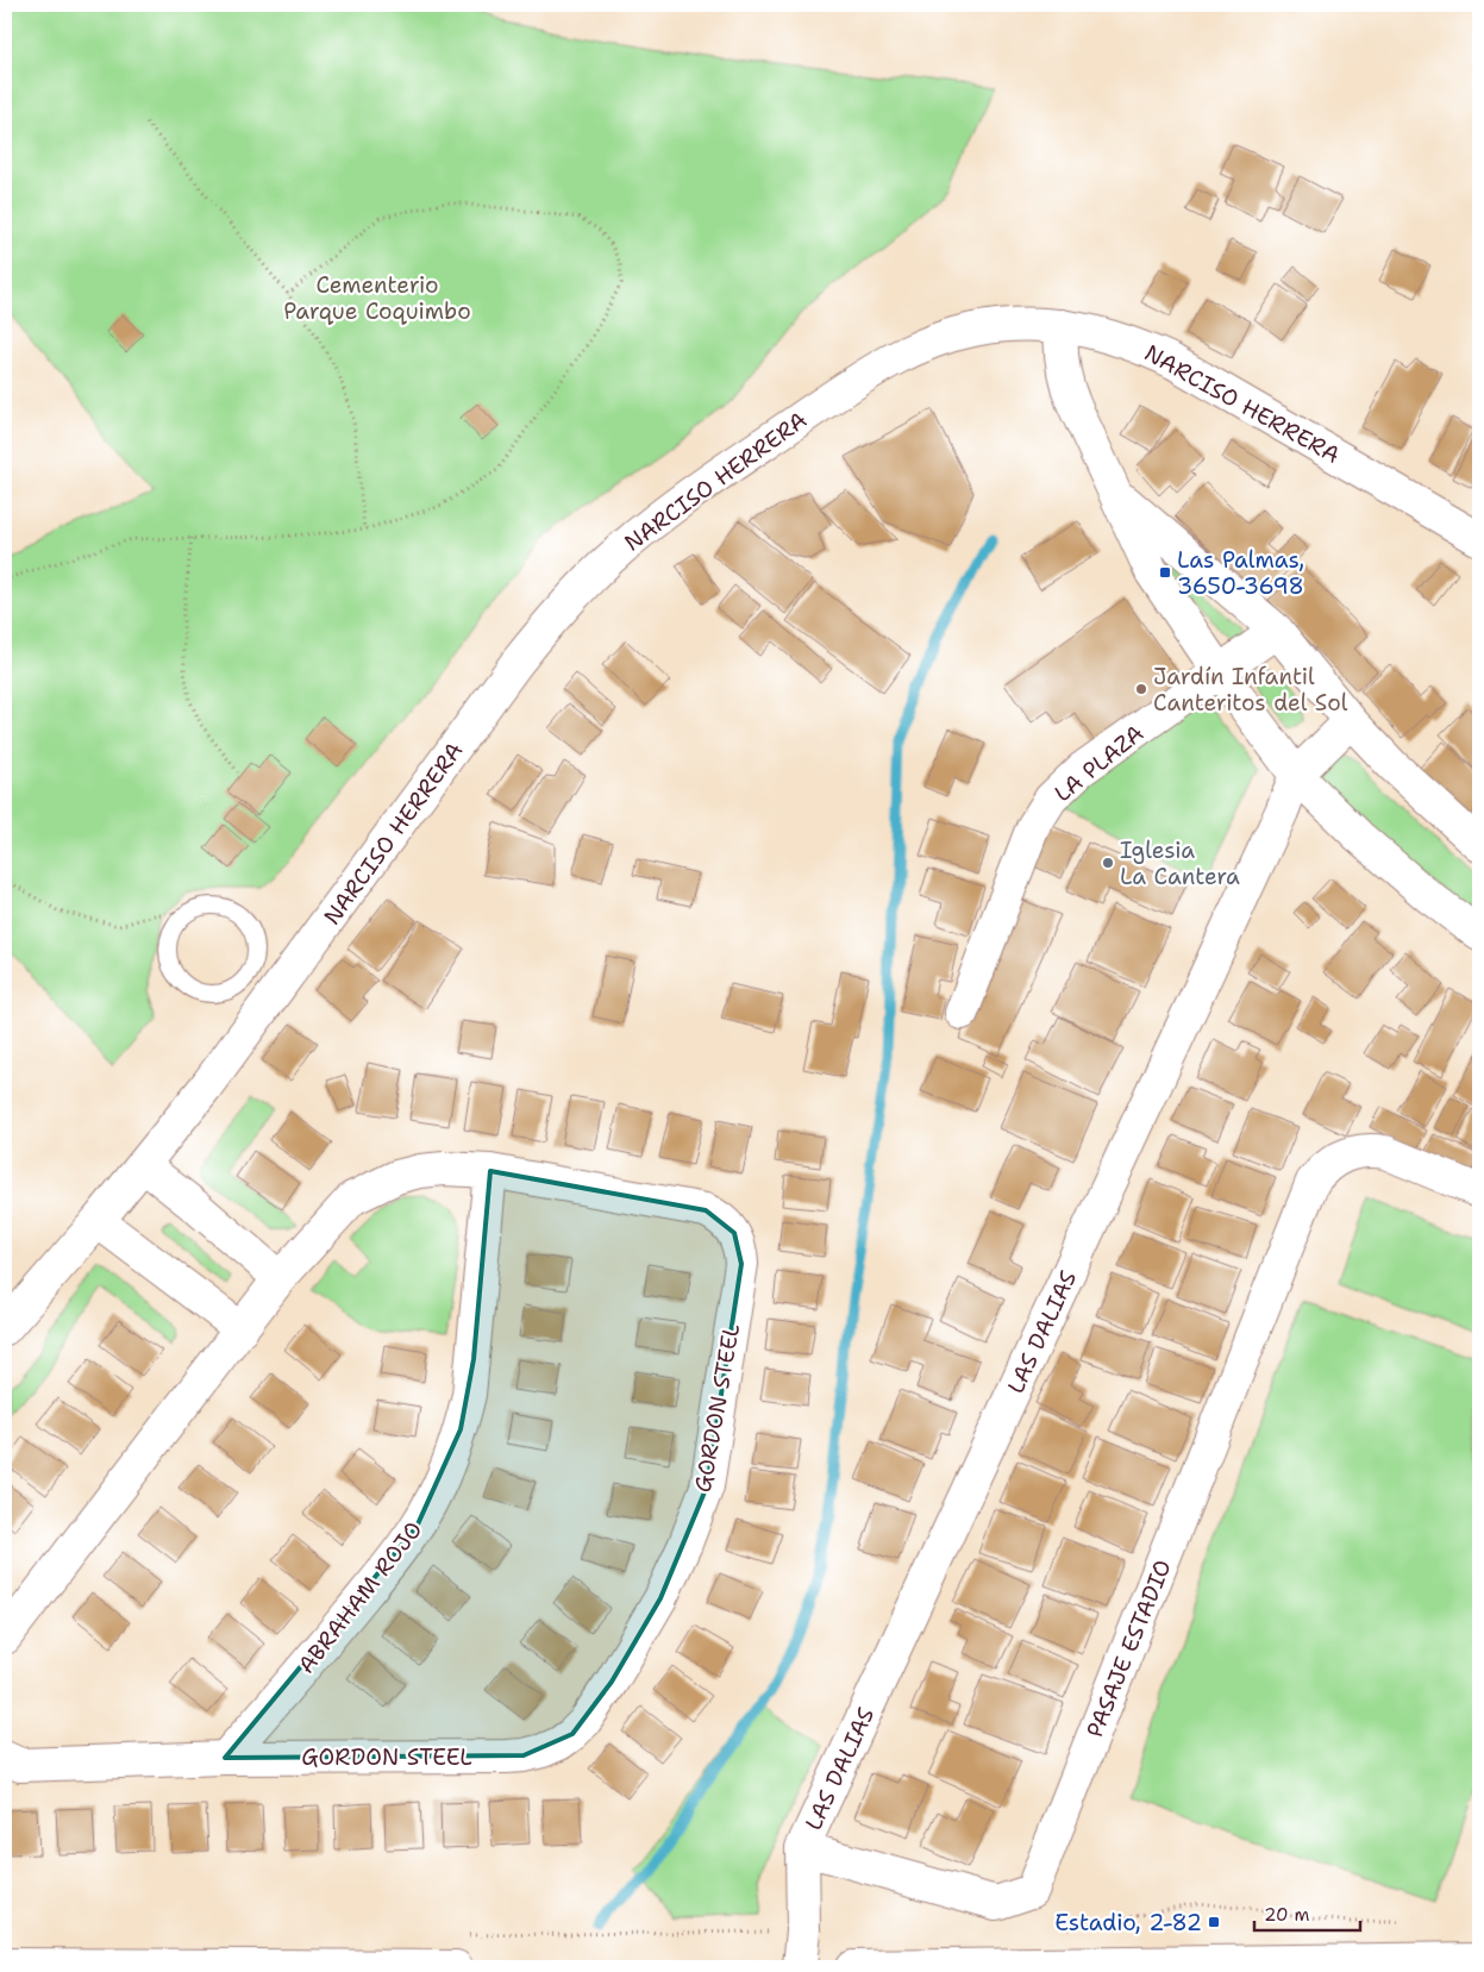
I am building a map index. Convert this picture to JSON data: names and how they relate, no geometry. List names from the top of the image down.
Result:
{
  "streets": {
    "main road": [
      "NARCISO HERRERA",
      "LA PLAZA",
      "LAS DALIAS",
      "GORDON STEEL",
      "ABRAHAM ROJO",
      "PASAJE ESTADIO"
    ]
  },
  "crossings": [
    ["LAS DALIAS", "PASAJE ESTADIO"],
    ["GORDON STEEL", "ABRAHAM ROJO"]
  ],
  "parks": ["Cementerio Parque Coquimbo"],
  "places": {
    "transit": ["Las Palmas, 3650-3698", "Estadio, 2-82"],
    "other": ["Jardín Infantil Canteritos del Sol", "Iglesia La Cantera"]
  },
  "scale_bar": "20 m"
}
